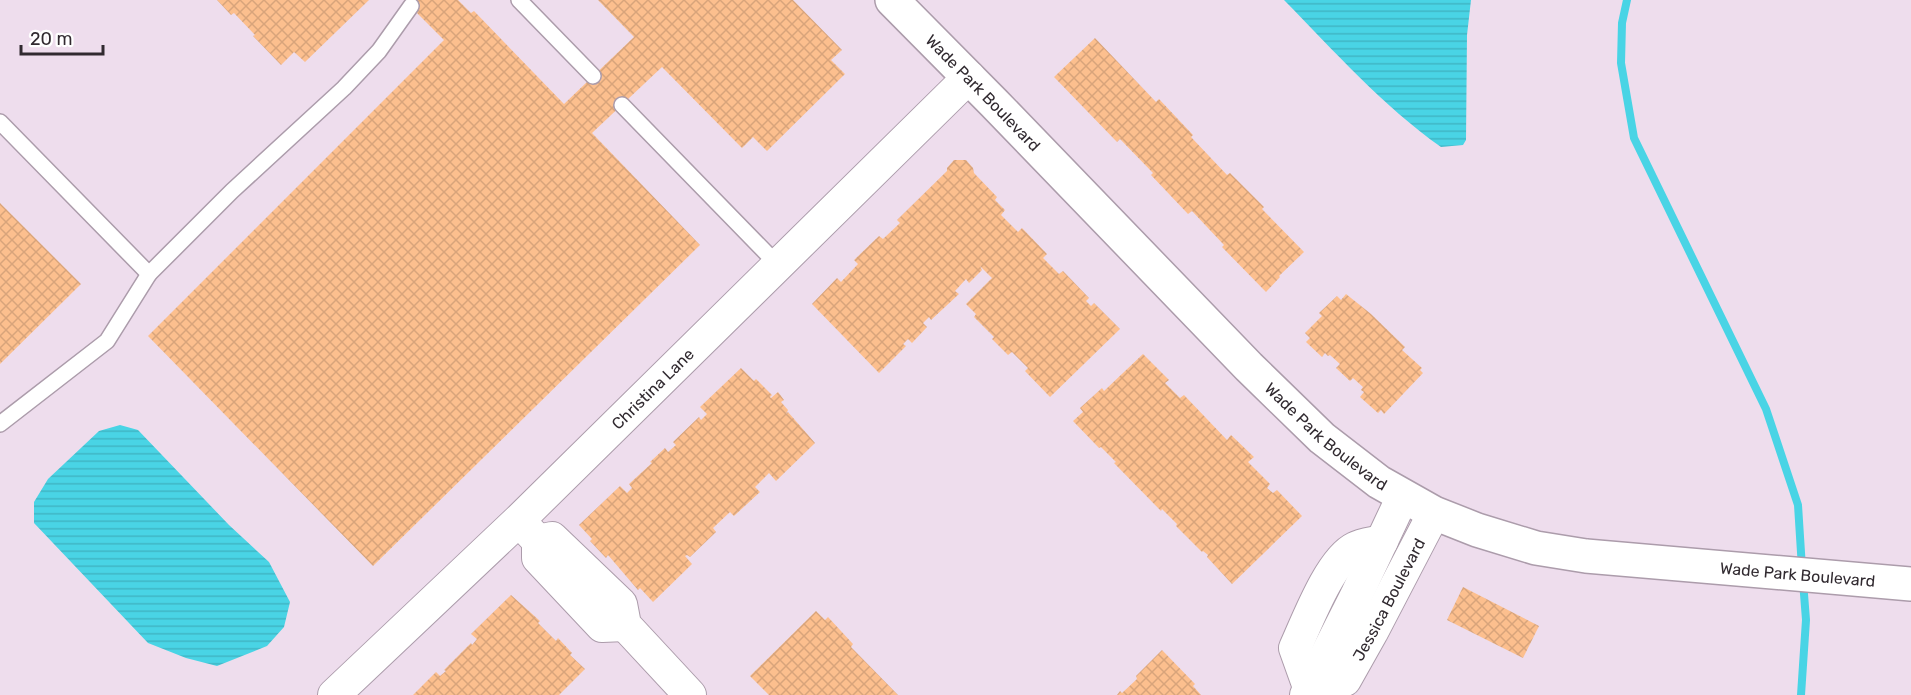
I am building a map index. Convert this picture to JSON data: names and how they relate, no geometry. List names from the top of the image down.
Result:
{
  "streets": {
    "street": ["Wade Park Boulevard", "Christina Lane", "Jessica Boulevard"]
  },
  "crossings": [
    ["Wade Park Boulevard", "Christina Lane"],
    ["Wade Park Boulevard", "Jessica Boulevard"]
  ],
  "scale_bar": "20 m"
}
